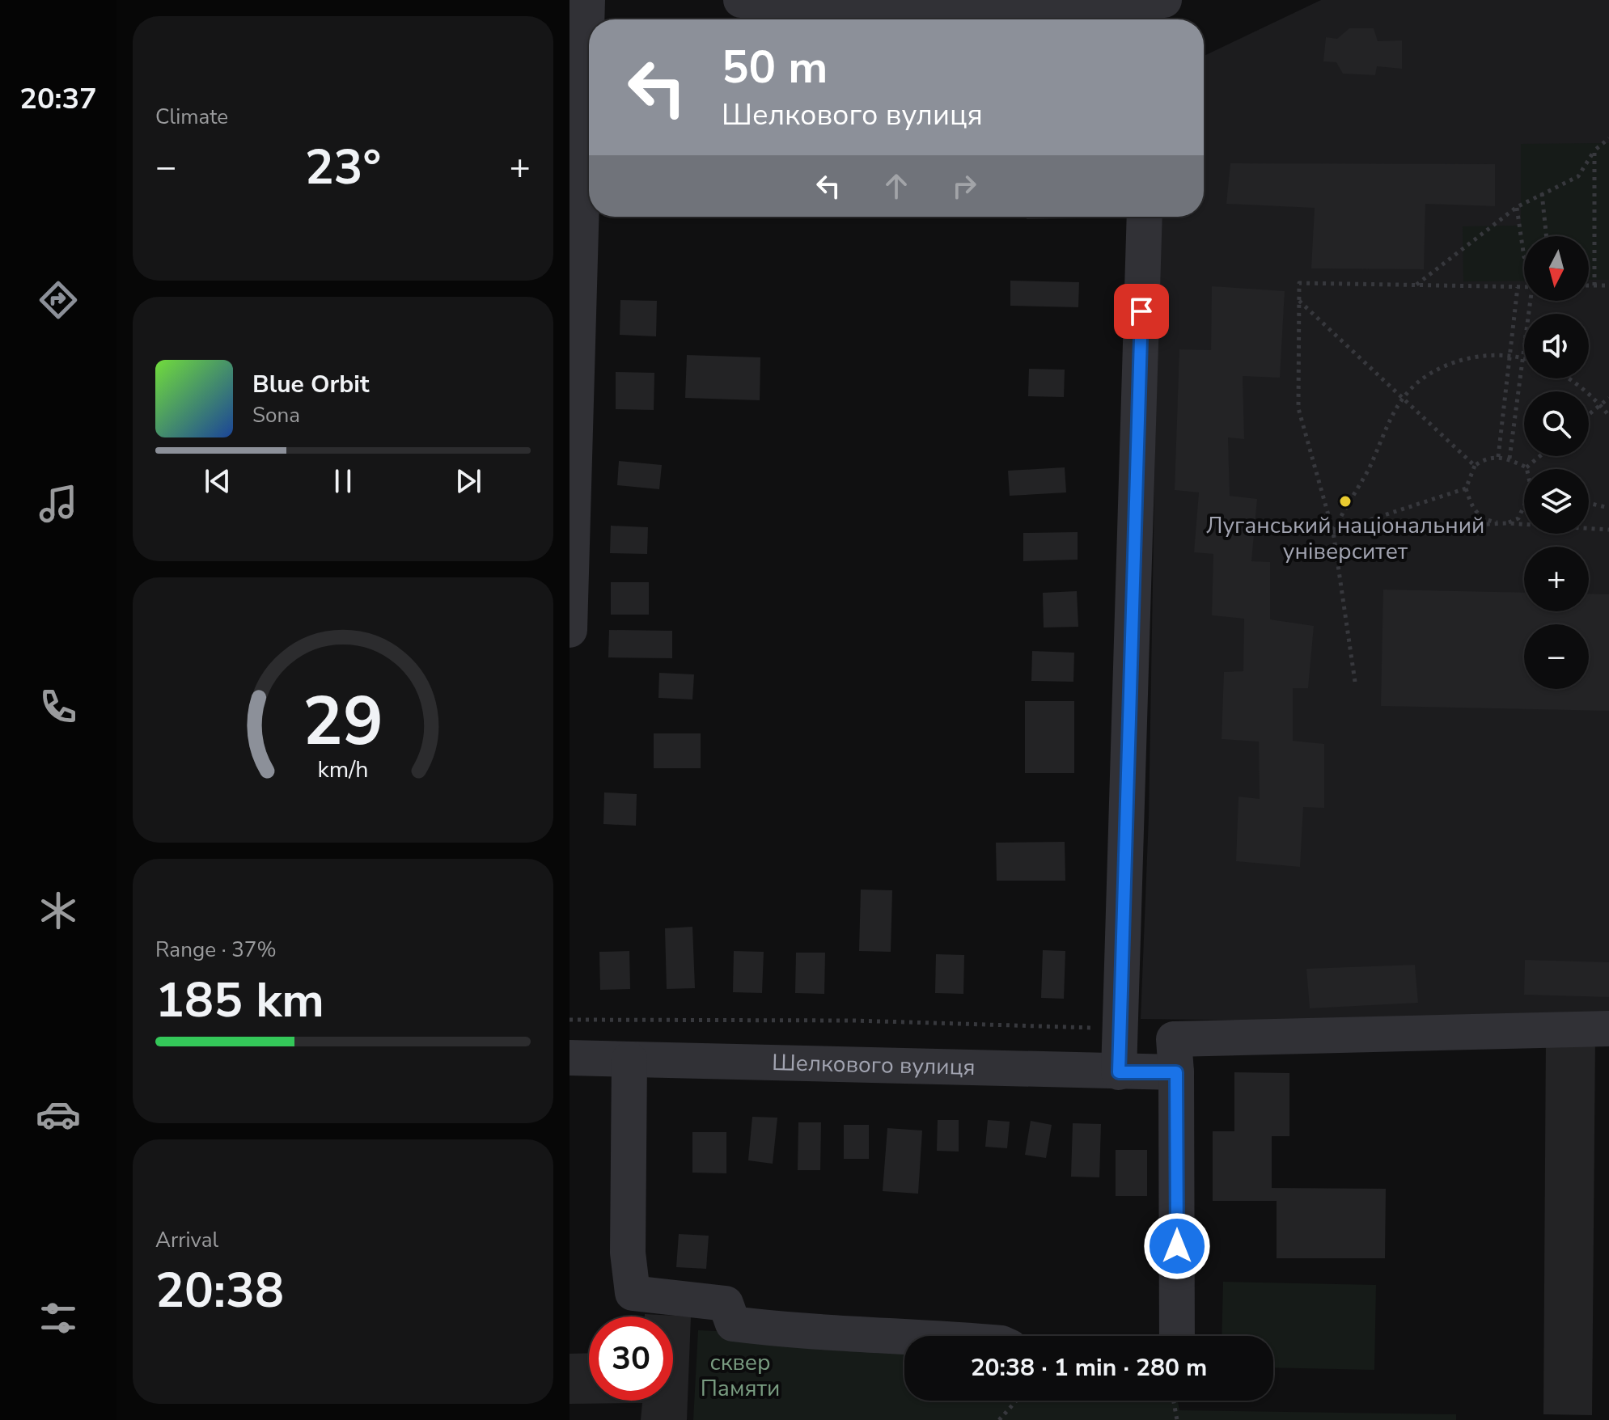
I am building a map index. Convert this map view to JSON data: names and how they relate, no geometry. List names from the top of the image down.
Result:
{
  "streets": {
    "street": ["Шелкового вулиця"]
  },
  "parks": ["сквер Памяти"],
  "places": ["Луганський національний університет"],
  "north": "bottom",
  "page": {
    "tabs": "20:37",
    "tile": [
      "Climate",
      ["Range · 37%", "185 km"],
      ["Arrival", "20:38"]
    ],
    "turn": ["50 m", "Шелкового вулиця"],
    "heat": ["−", "23°", "+"],
    "map_buttons": ["+", "−"],
    "song": ["Blue Orbit", "Sona"],
    "limit": "30",
    "trip": "20:38 · 1 min · 280 m",
    "gauge": ["29", "km/h"]
  }
}
